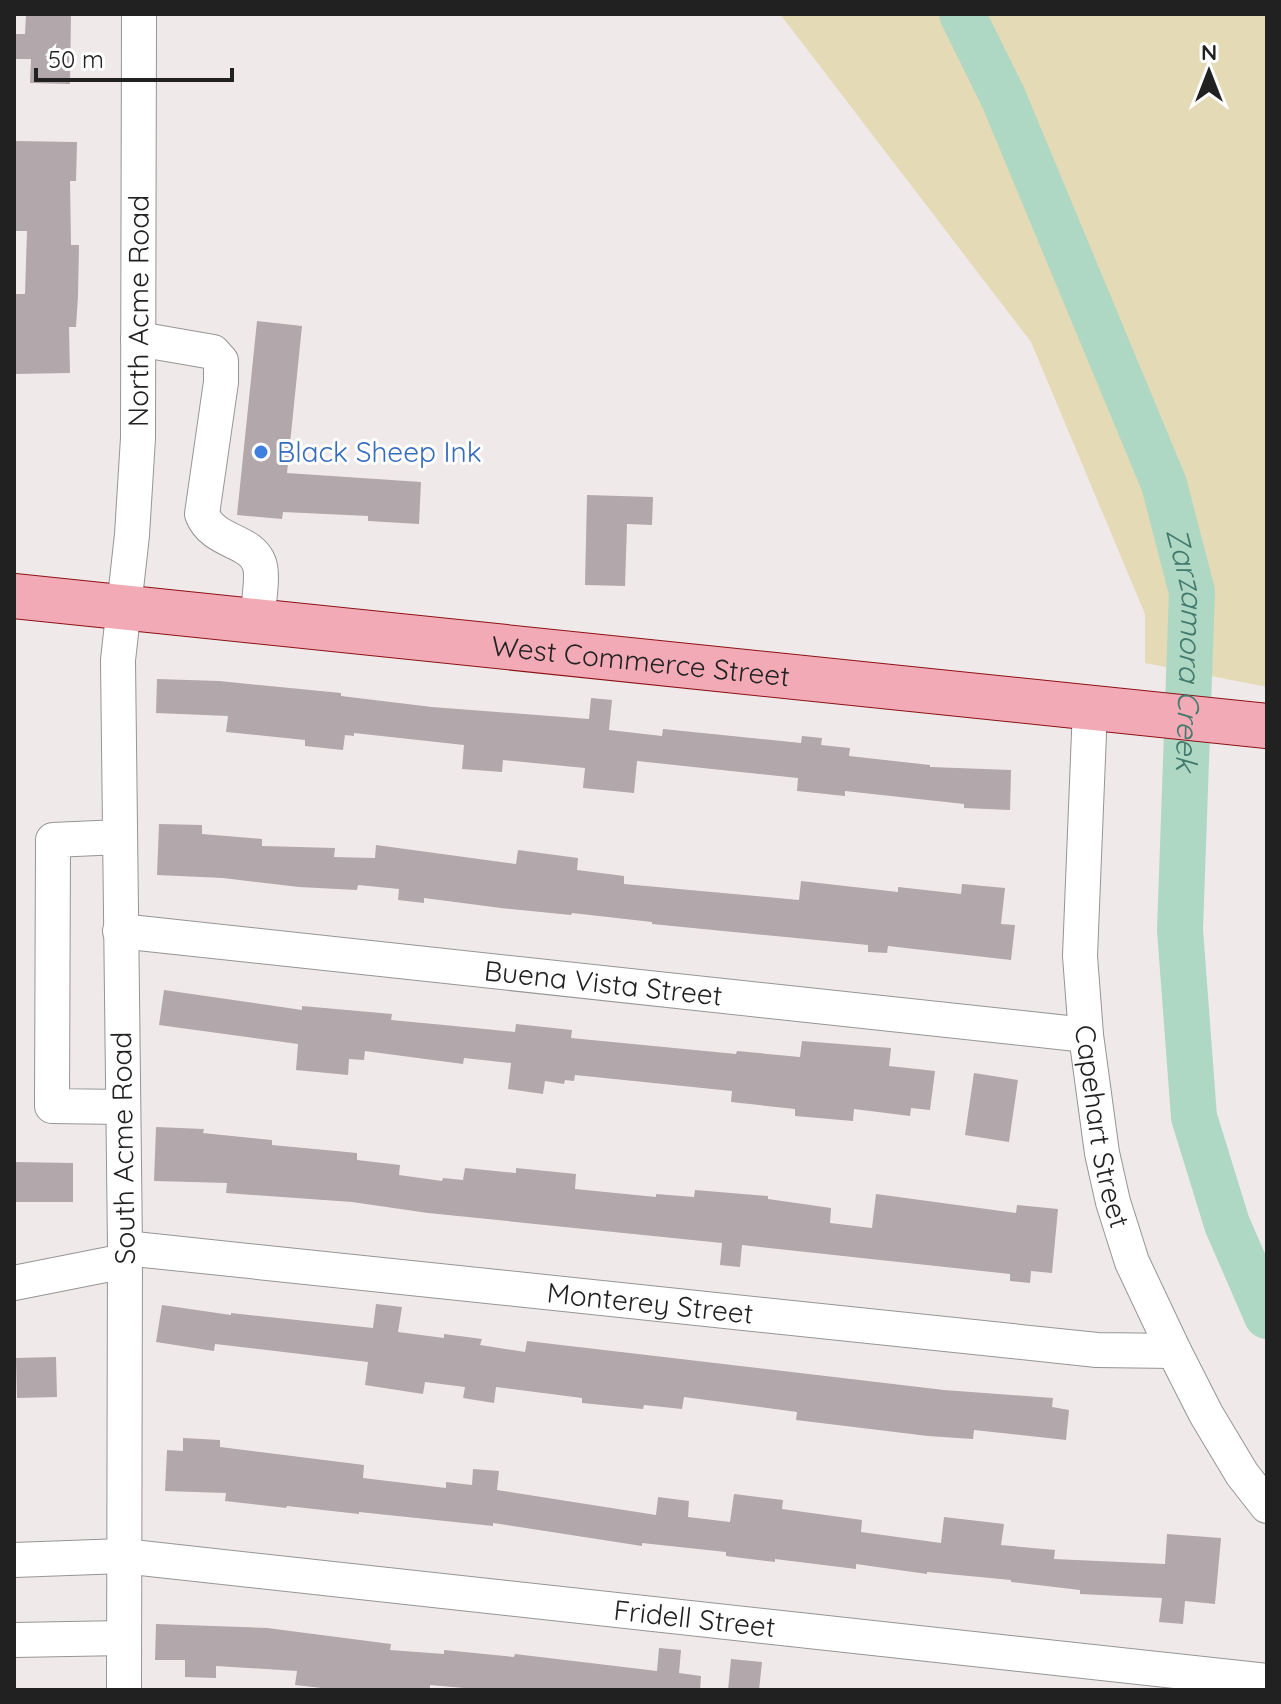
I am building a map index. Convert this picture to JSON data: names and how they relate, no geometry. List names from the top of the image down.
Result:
{
  "streets": {
    "main road": ["West Commerce Street"],
    "street": [
      "North Acme Road",
      "Buena Vista Street",
      "Capehart Street",
      "South Acme Road",
      "Monterey Street",
      "Fridell Street"
    ]
  },
  "crossings": [
    ["North Acme Road", "West Commerce Street"],
    ["North Acme Road", "South Acme Road"],
    ["West Commerce Street", "Capehart Street"],
    ["West Commerce Street", "South Acme Road"],
    ["Buena Vista Street", "Capehart Street"],
    ["Buena Vista Street", "South Acme Road"],
    ["Capehart Street", "Monterey Street"],
    ["South Acme Road", "Monterey Street"],
    ["South Acme Road", "Fridell Street"]
  ],
  "water": ["Zarzamora Creek"],
  "places": ["Black Sheep Ink"],
  "scale_bar": "50 m",
  "north": "top"
}
